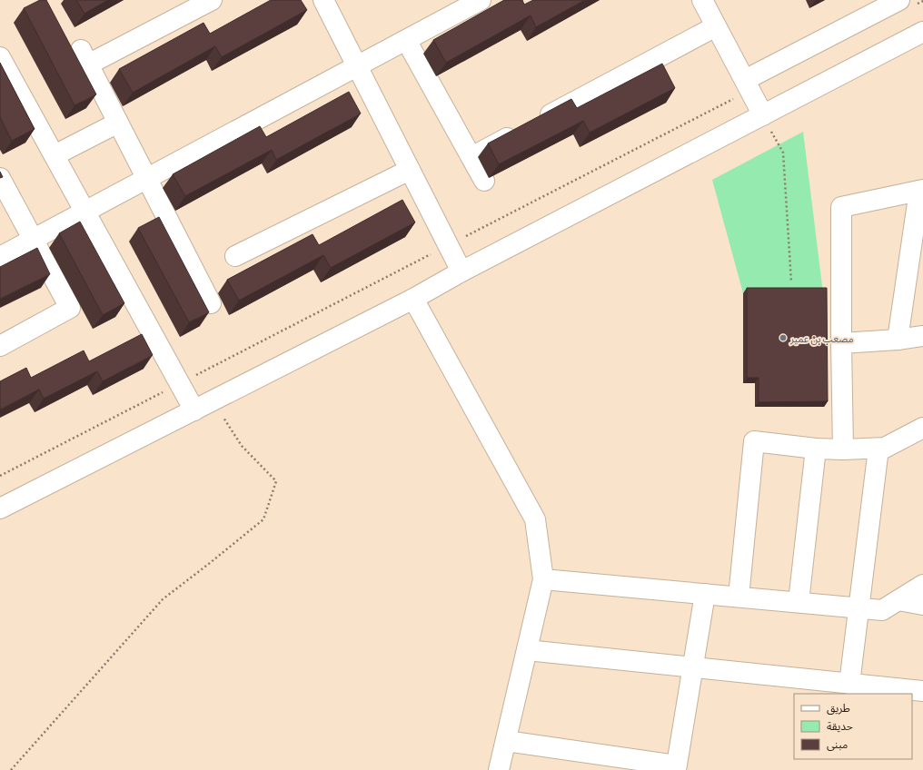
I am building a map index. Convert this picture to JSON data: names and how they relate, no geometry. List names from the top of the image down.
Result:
{
  "places": ["مصعب بن عمير"],
  "legend": ["طريق", "حديقة", "مبنى"]
}
